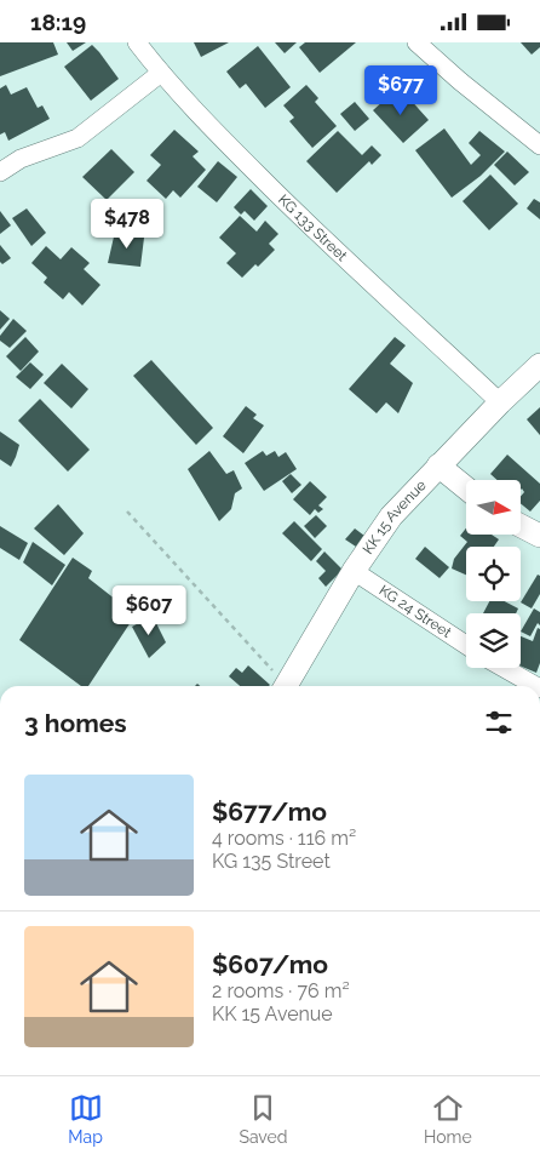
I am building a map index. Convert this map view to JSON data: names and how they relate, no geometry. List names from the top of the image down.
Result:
{
  "streets": {
    "street": ["KG 133 Street", "KK 15 Avenue", "KG 24 Street"]
  },
  "crossings": [
    ["KG 133 Street", "KK 15 Avenue"],
    ["KK 15 Avenue", "KG 24 Street"]
  ],
  "north": "right",
  "page": {
    "status": "18:19",
    "price": ["$677", "$478", "$607"],
    "heading": "3 homes",
    "list": [
      {
        "name": "$677/mo",
        "note": "4 rooms · 116 m² · KG 135 Street"
      },
      {
        "name": "$607/mo",
        "note": "2 rooms · 76 m² · KK 15 Avenue"
      }
    ],
    "tabs": ["Map", "Saved", "Home"]
  }
}
